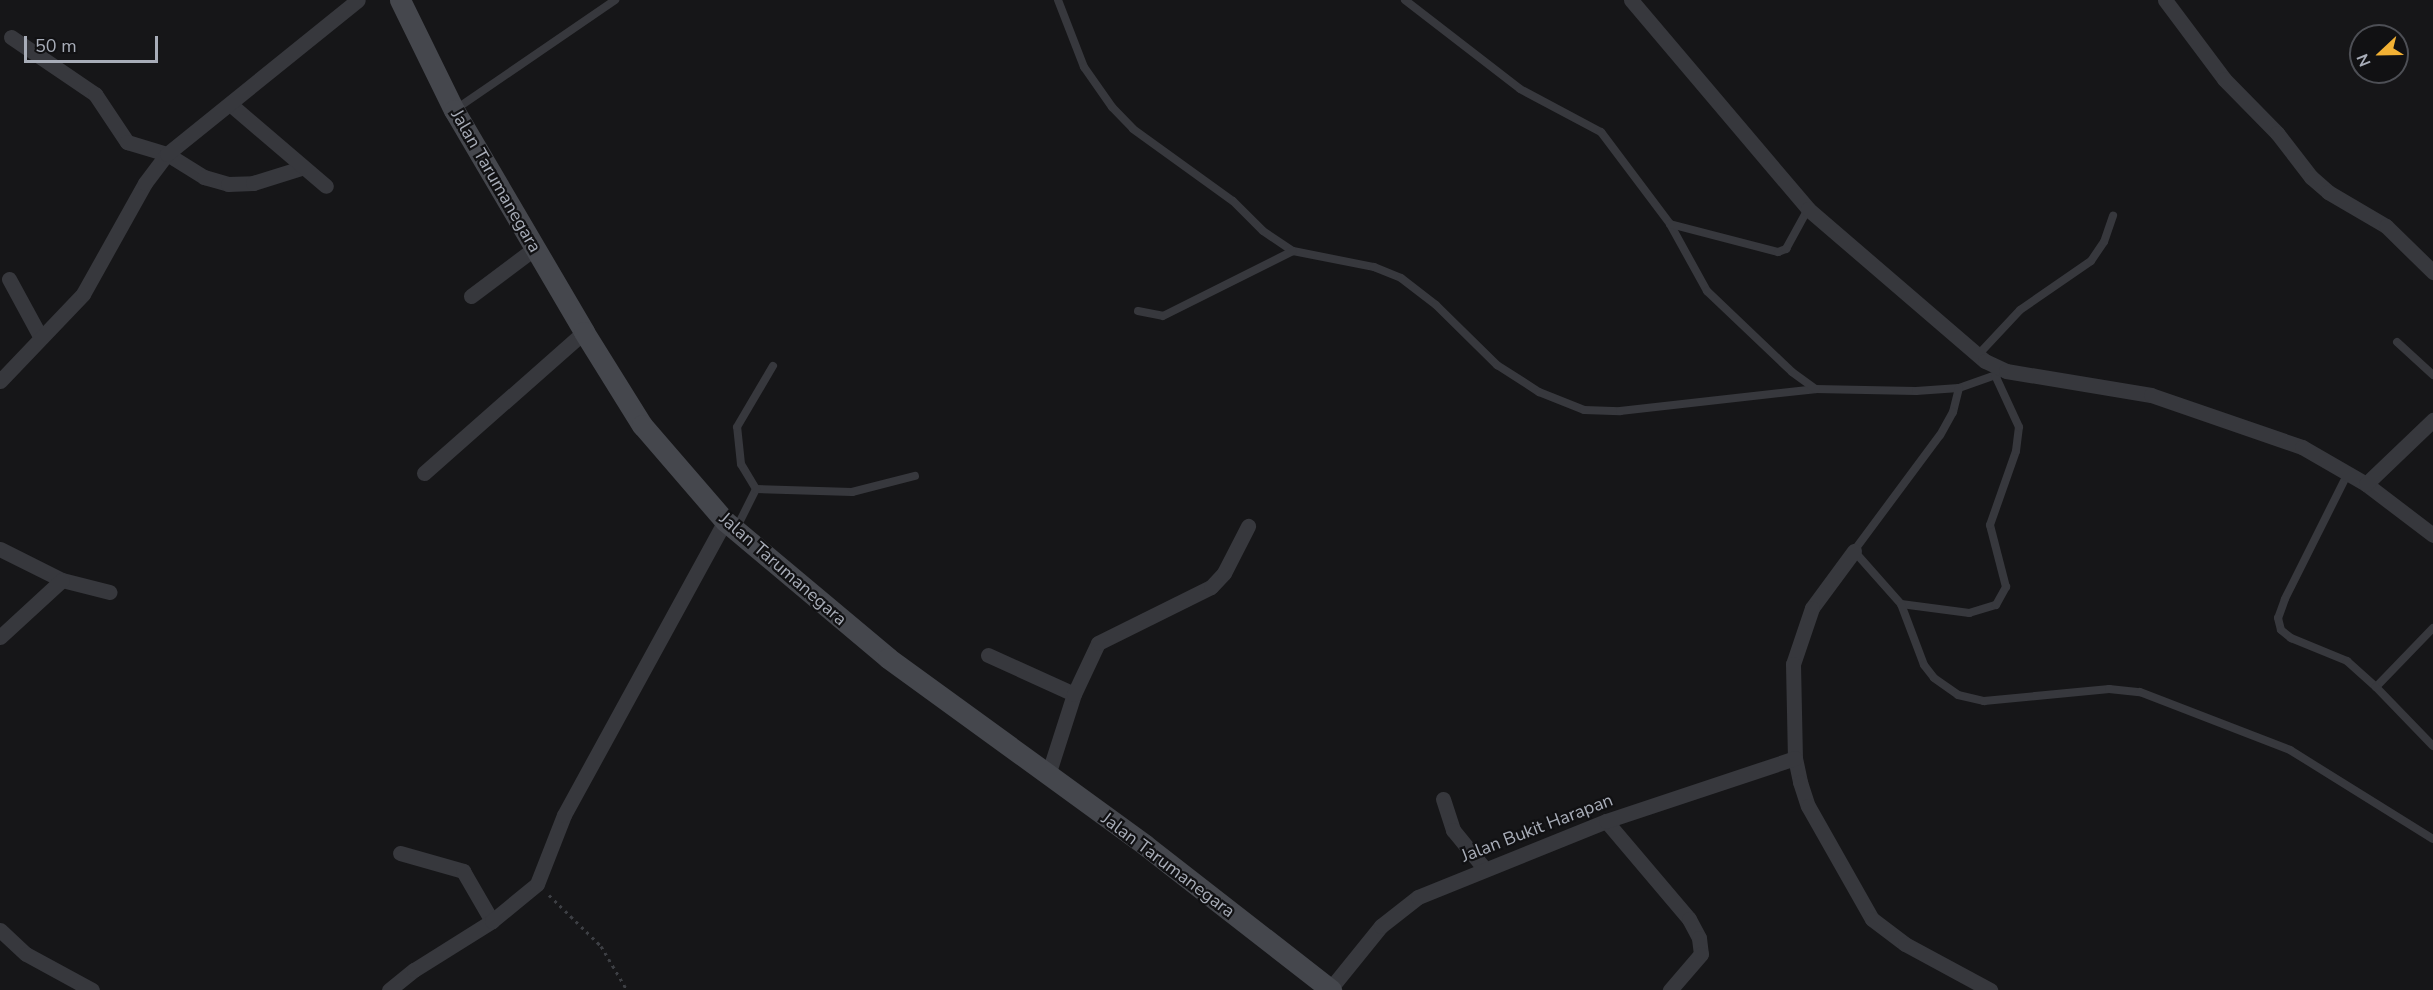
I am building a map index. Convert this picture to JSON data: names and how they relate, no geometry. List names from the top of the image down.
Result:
{
  "streets": {
    "street": ["Jalan Tarumanegara", "Jalan Bukit Harapan"]
  },
  "crossings": [
    ["Jalan Tarumanegara", "Jalan Bukit Harapan"]
  ],
  "scale_bar": "50 m",
  "north": "left"
}
